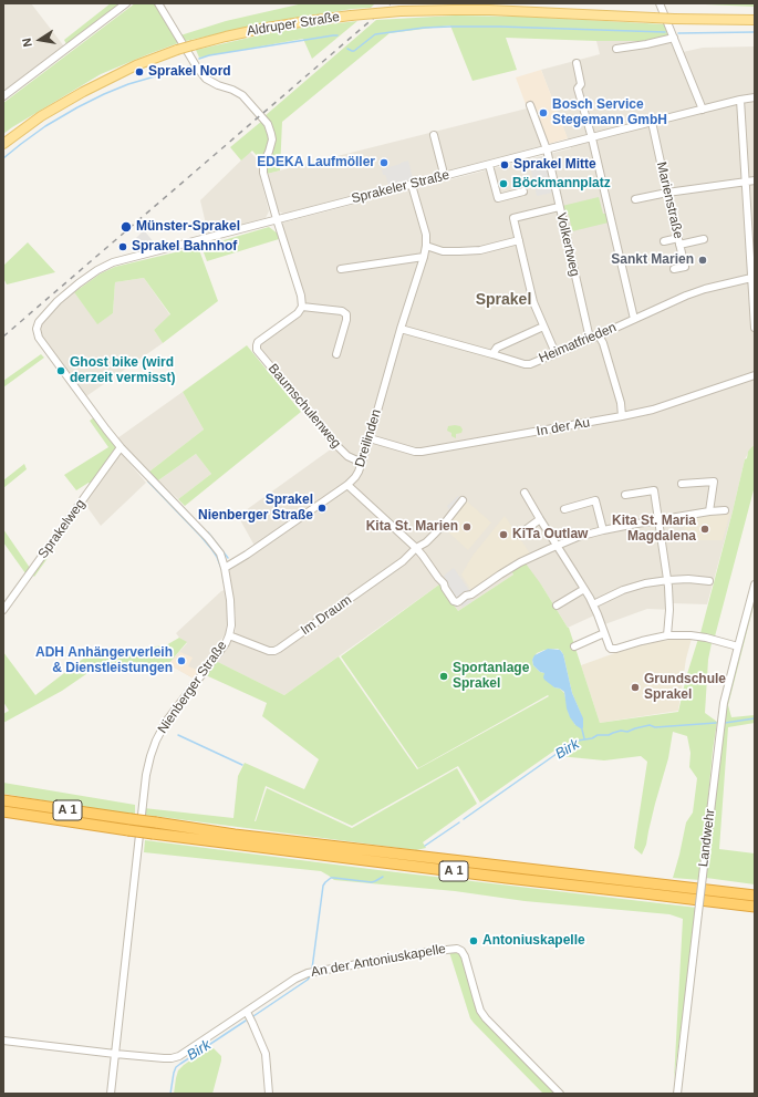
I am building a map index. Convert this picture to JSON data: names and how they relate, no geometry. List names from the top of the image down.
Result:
{
  "streets": {
    "highway": ["A 1"],
    "main road": ["Aldruper Straße"],
    "street": [
      "Sprakeler Straße",
      "Marienstraße",
      "Volkertweg",
      "Heimatfrieden",
      "Baumschulenweg",
      "In der Au",
      "Dreilinden",
      "Sprakelweg",
      "Im Draum",
      "Nienberger Straße",
      "Landwehr",
      "An der Antoniuskapelle"
    ]
  },
  "crossings": [
    ["Sprakeler Straße", "Marienstraße"],
    ["Sprakeler Straße", "Volkertweg"],
    ["Sprakeler Straße", "Dreilinden"],
    ["Sprakeler Straße", "Nienberger Straße"],
    ["Volkertweg", "Heimatfrieden"],
    ["Heimatfrieden", "Dreilinden"],
    ["Baumschulenweg", "Dreilinden"],
    ["In der Au", "Dreilinden"],
    ["Dreilinden", "Nienberger Straße"],
    ["Sprakelweg", "Nienberger Straße"],
    ["Im Draum", "Nienberger Straße"],
    ["Nienberger Straße", "An der Antoniuskapelle"]
  ],
  "districts": ["Sprakel"],
  "water": ["Birk"],
  "places": [
    "Sprakel Nord",
    "Bosch Service Stegemann GmbH",
    "EDEKA Laufmöller",
    "Sprakel Mitte",
    "Böckmannplatz",
    "Münster-Sprakel",
    "Sprakel Bahnhof",
    "Sankt Marien",
    "Ghost bike (wird derzeit vermisst)",
    "Sprakel Nienberger Straße",
    "Kita St. Marien",
    "Kita St. Maria Magdalena",
    "KiTa Outlaw",
    "ADH Anhängerverleih & Dienstleistungen",
    "Sportanlage Sprakel",
    "Grundschule Sprakel",
    "Antoniuskapelle"
  ],
  "north": "left"
}
